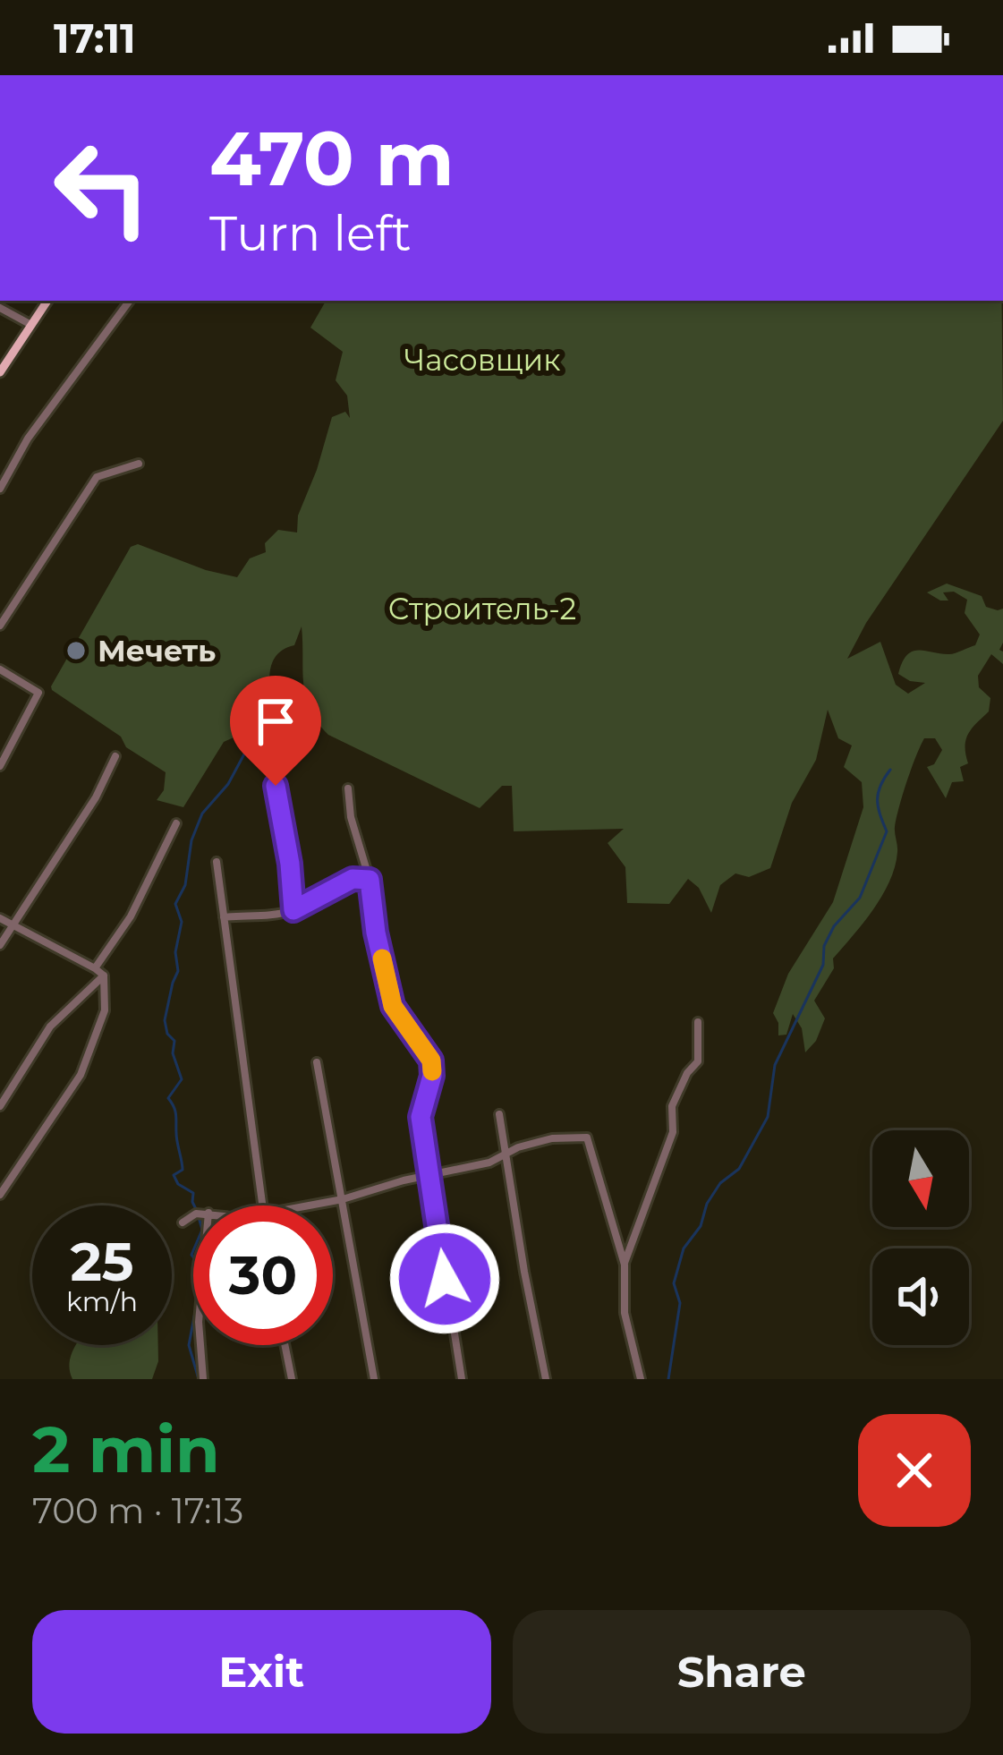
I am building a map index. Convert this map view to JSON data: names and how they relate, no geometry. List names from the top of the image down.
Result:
{
  "parks": ["Часовщик", "Строитель-2"],
  "places": ["Мечеть"],
  "north": "bottom",
  "page": {
    "status": "17:11",
    "turn": ["470 m", "Turn left"],
    "speed": "25 km/h",
    "limit": "30",
    "heading": ["2 min", "700 m · 17:13"],
    "buttons": ["Exit", "Share"]
  }
}
